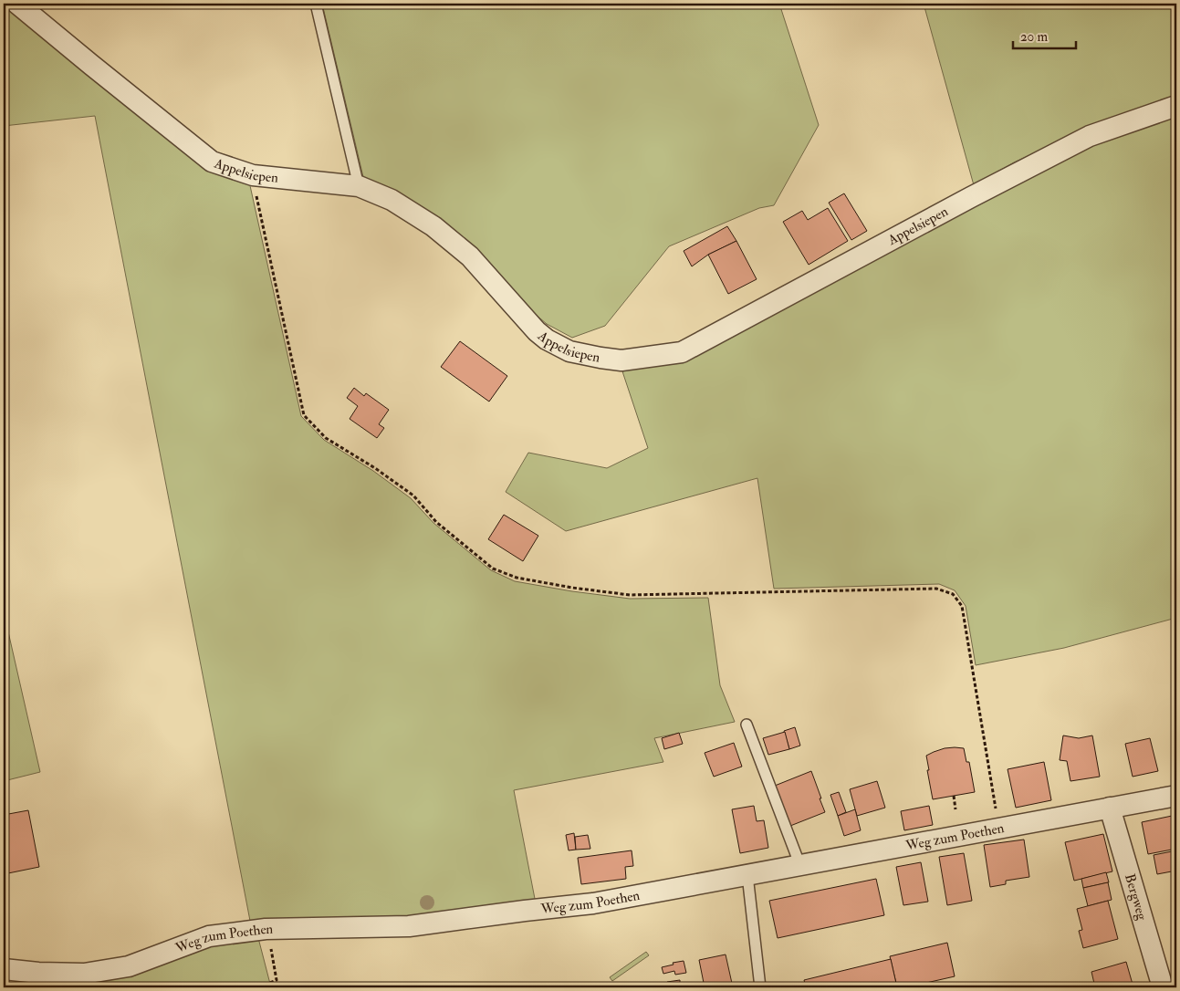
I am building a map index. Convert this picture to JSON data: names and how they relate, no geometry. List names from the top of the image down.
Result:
{
  "streets": {
    "street": ["Appelsiepen", "Weg zum Poethen", "Bergweg"]
  },
  "crossings": [
    ["Weg zum Poethen", "Bergweg"]
  ],
  "scale_bar": "20 m"
}
